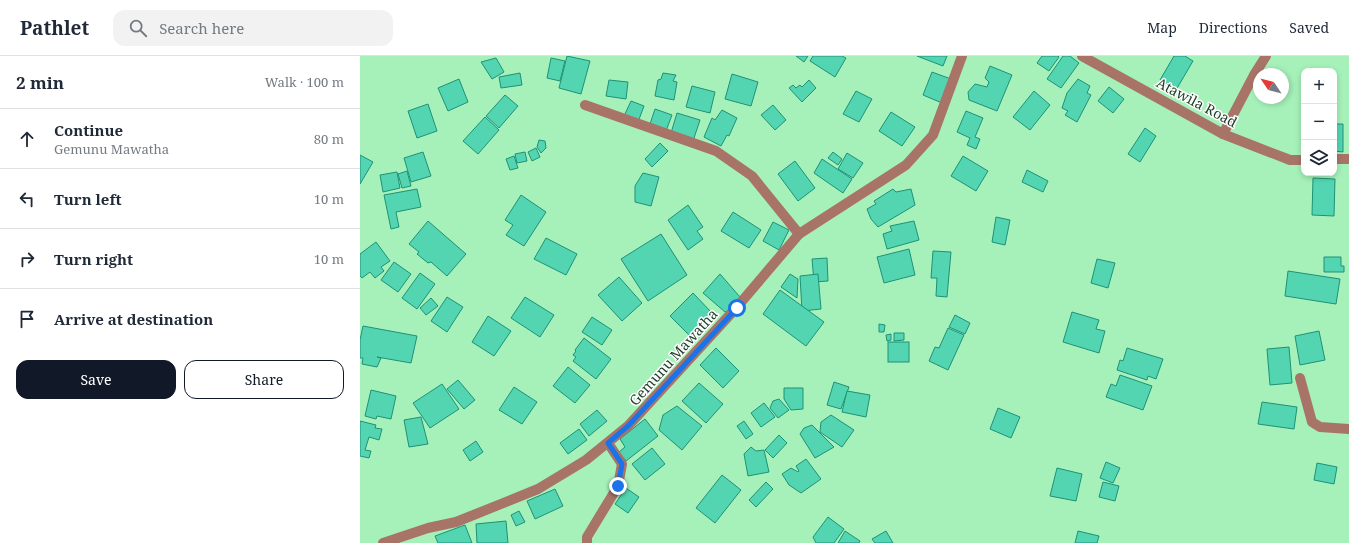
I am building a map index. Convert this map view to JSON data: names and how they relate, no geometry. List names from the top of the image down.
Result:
{
  "streets": {
    "street": ["Atawila Road", "Gemunu Mawatha"]
  },
  "north": "top left",
  "page": {
    "header": "Pathlet",
    "search": "Search here",
    "nav": ["Map", "Directions", "Saved"],
    "heading": ["2 min", "Walk · 100 m"],
    "map_buttons": ["+", "−"],
    "list": [
      ["Continue", "Gemunu Mawatha", "80 m"],
      ["Turn left", "10 m"],
      ["Turn right", "10 m"],
      "Arrive at destination"
    ],
    "buttons": ["Save", "Share"]
  }
}
